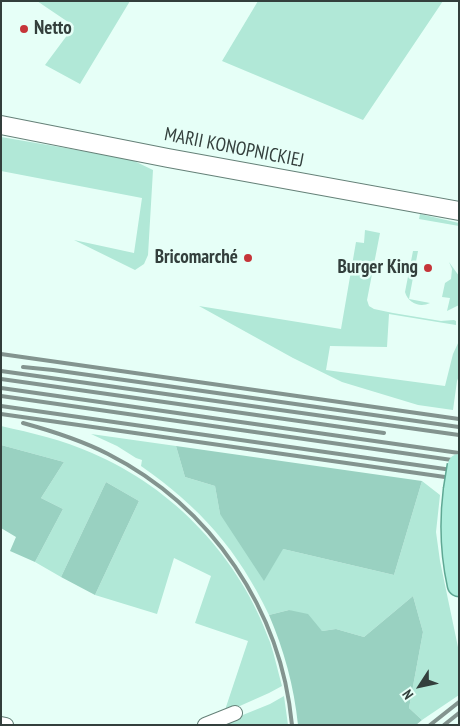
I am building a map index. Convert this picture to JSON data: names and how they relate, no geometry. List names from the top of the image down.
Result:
{
  "streets": {
    "street": ["MARII KONOPNICKIEJ"]
  },
  "places": ["Netto", "Bricomarché", "Burger King"],
  "north": "bottom left"
}
